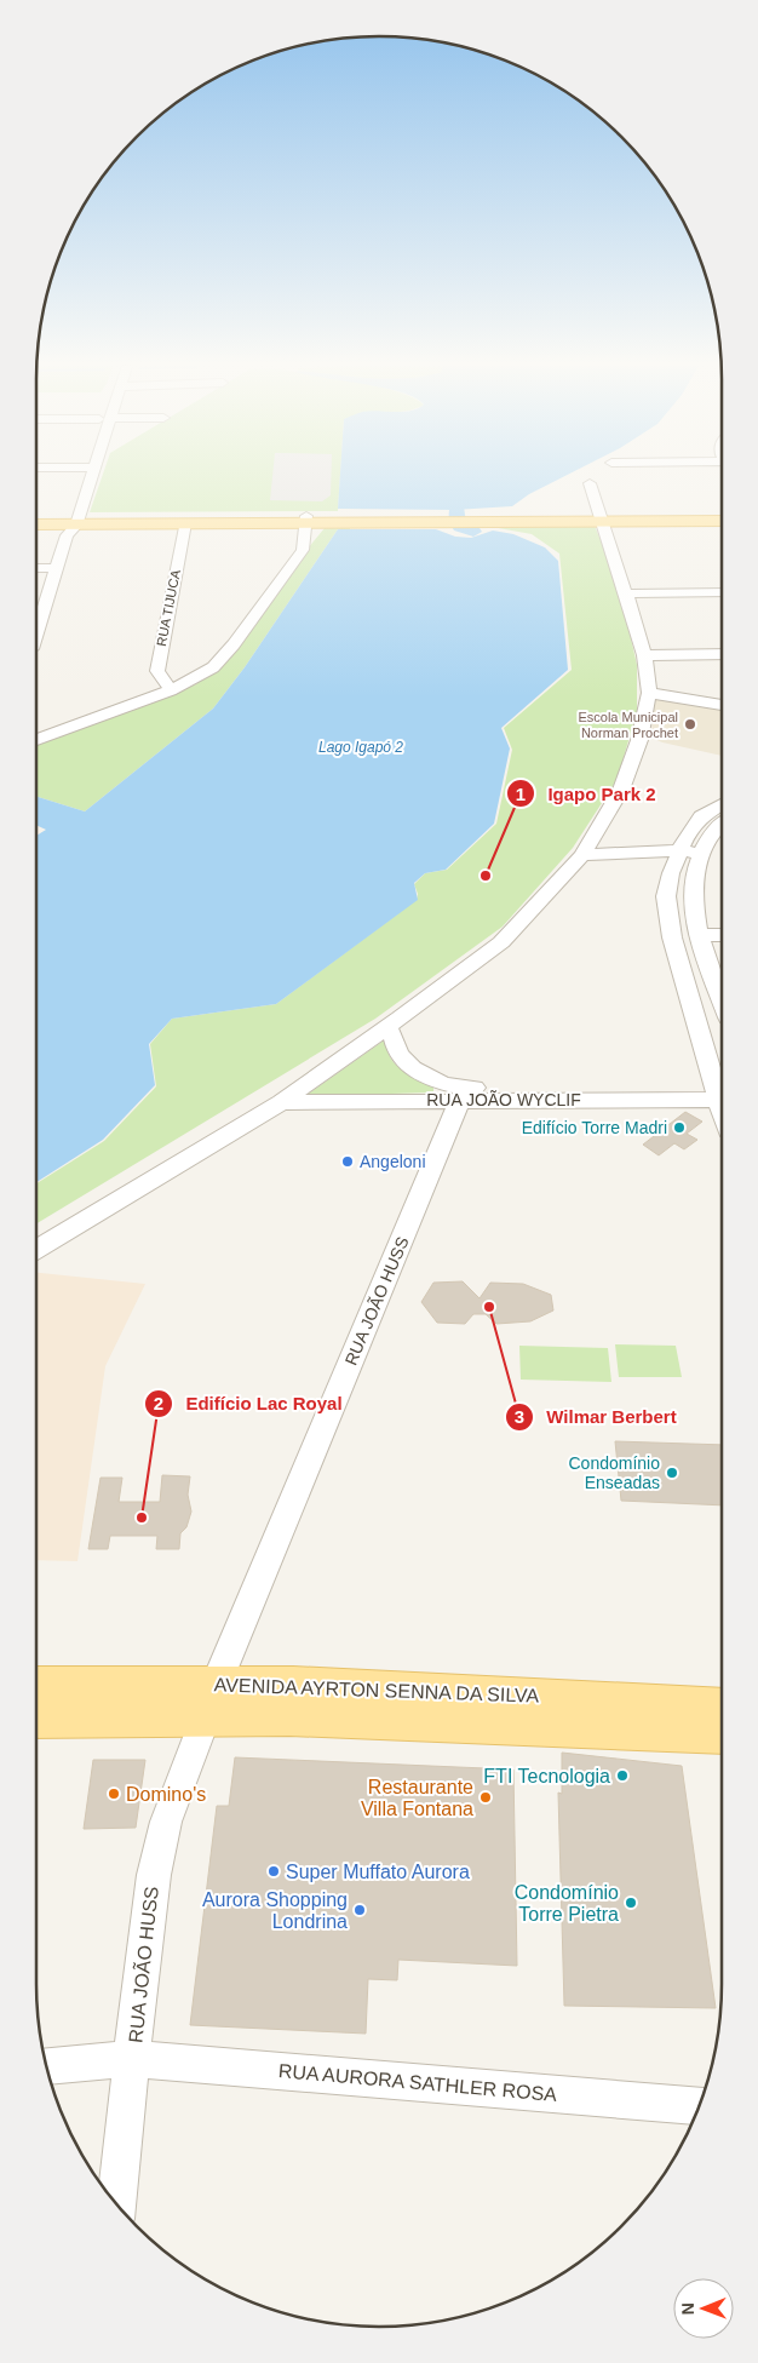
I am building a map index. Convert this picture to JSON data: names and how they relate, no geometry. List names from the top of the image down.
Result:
{
  "streets": {
    "main road": ["AVENIDA AYRTON SENNA DA SILVA"],
    "street": [
      "RUA TIJUCA",
      "RUA JOÃO WYCLIF",
      "RUA JOÃO HUSS",
      "RUA AURORA SATHLER ROSA"
    ]
  },
  "crossings": [
    ["RUA JOÃO WYCLIF", "RUA JOÃO HUSS"],
    ["RUA JOÃO HUSS", "AVENIDA AYRTON SENNA DA SILVA"],
    ["RUA JOÃO HUSS", "RUA AURORA SATHLER ROSA"]
  ],
  "water": ["Lago Igapó 2"],
  "places": [
    "Escola Municipal Norman Prochet",
    "Igapo Park 2",
    "Edifício Torre Madri",
    "Angeloni",
    "Wilmar Berbert",
    "Condomínio Enseadas",
    "Edifício Lac Royal",
    "FTI Tecnologia",
    "Domino's",
    "Restaurante Villa Fontana",
    "Super Muffato Aurora",
    "Condomínio Torre Pietra",
    "Aurora Shopping Londrina"
  ],
  "north": "left"
}
